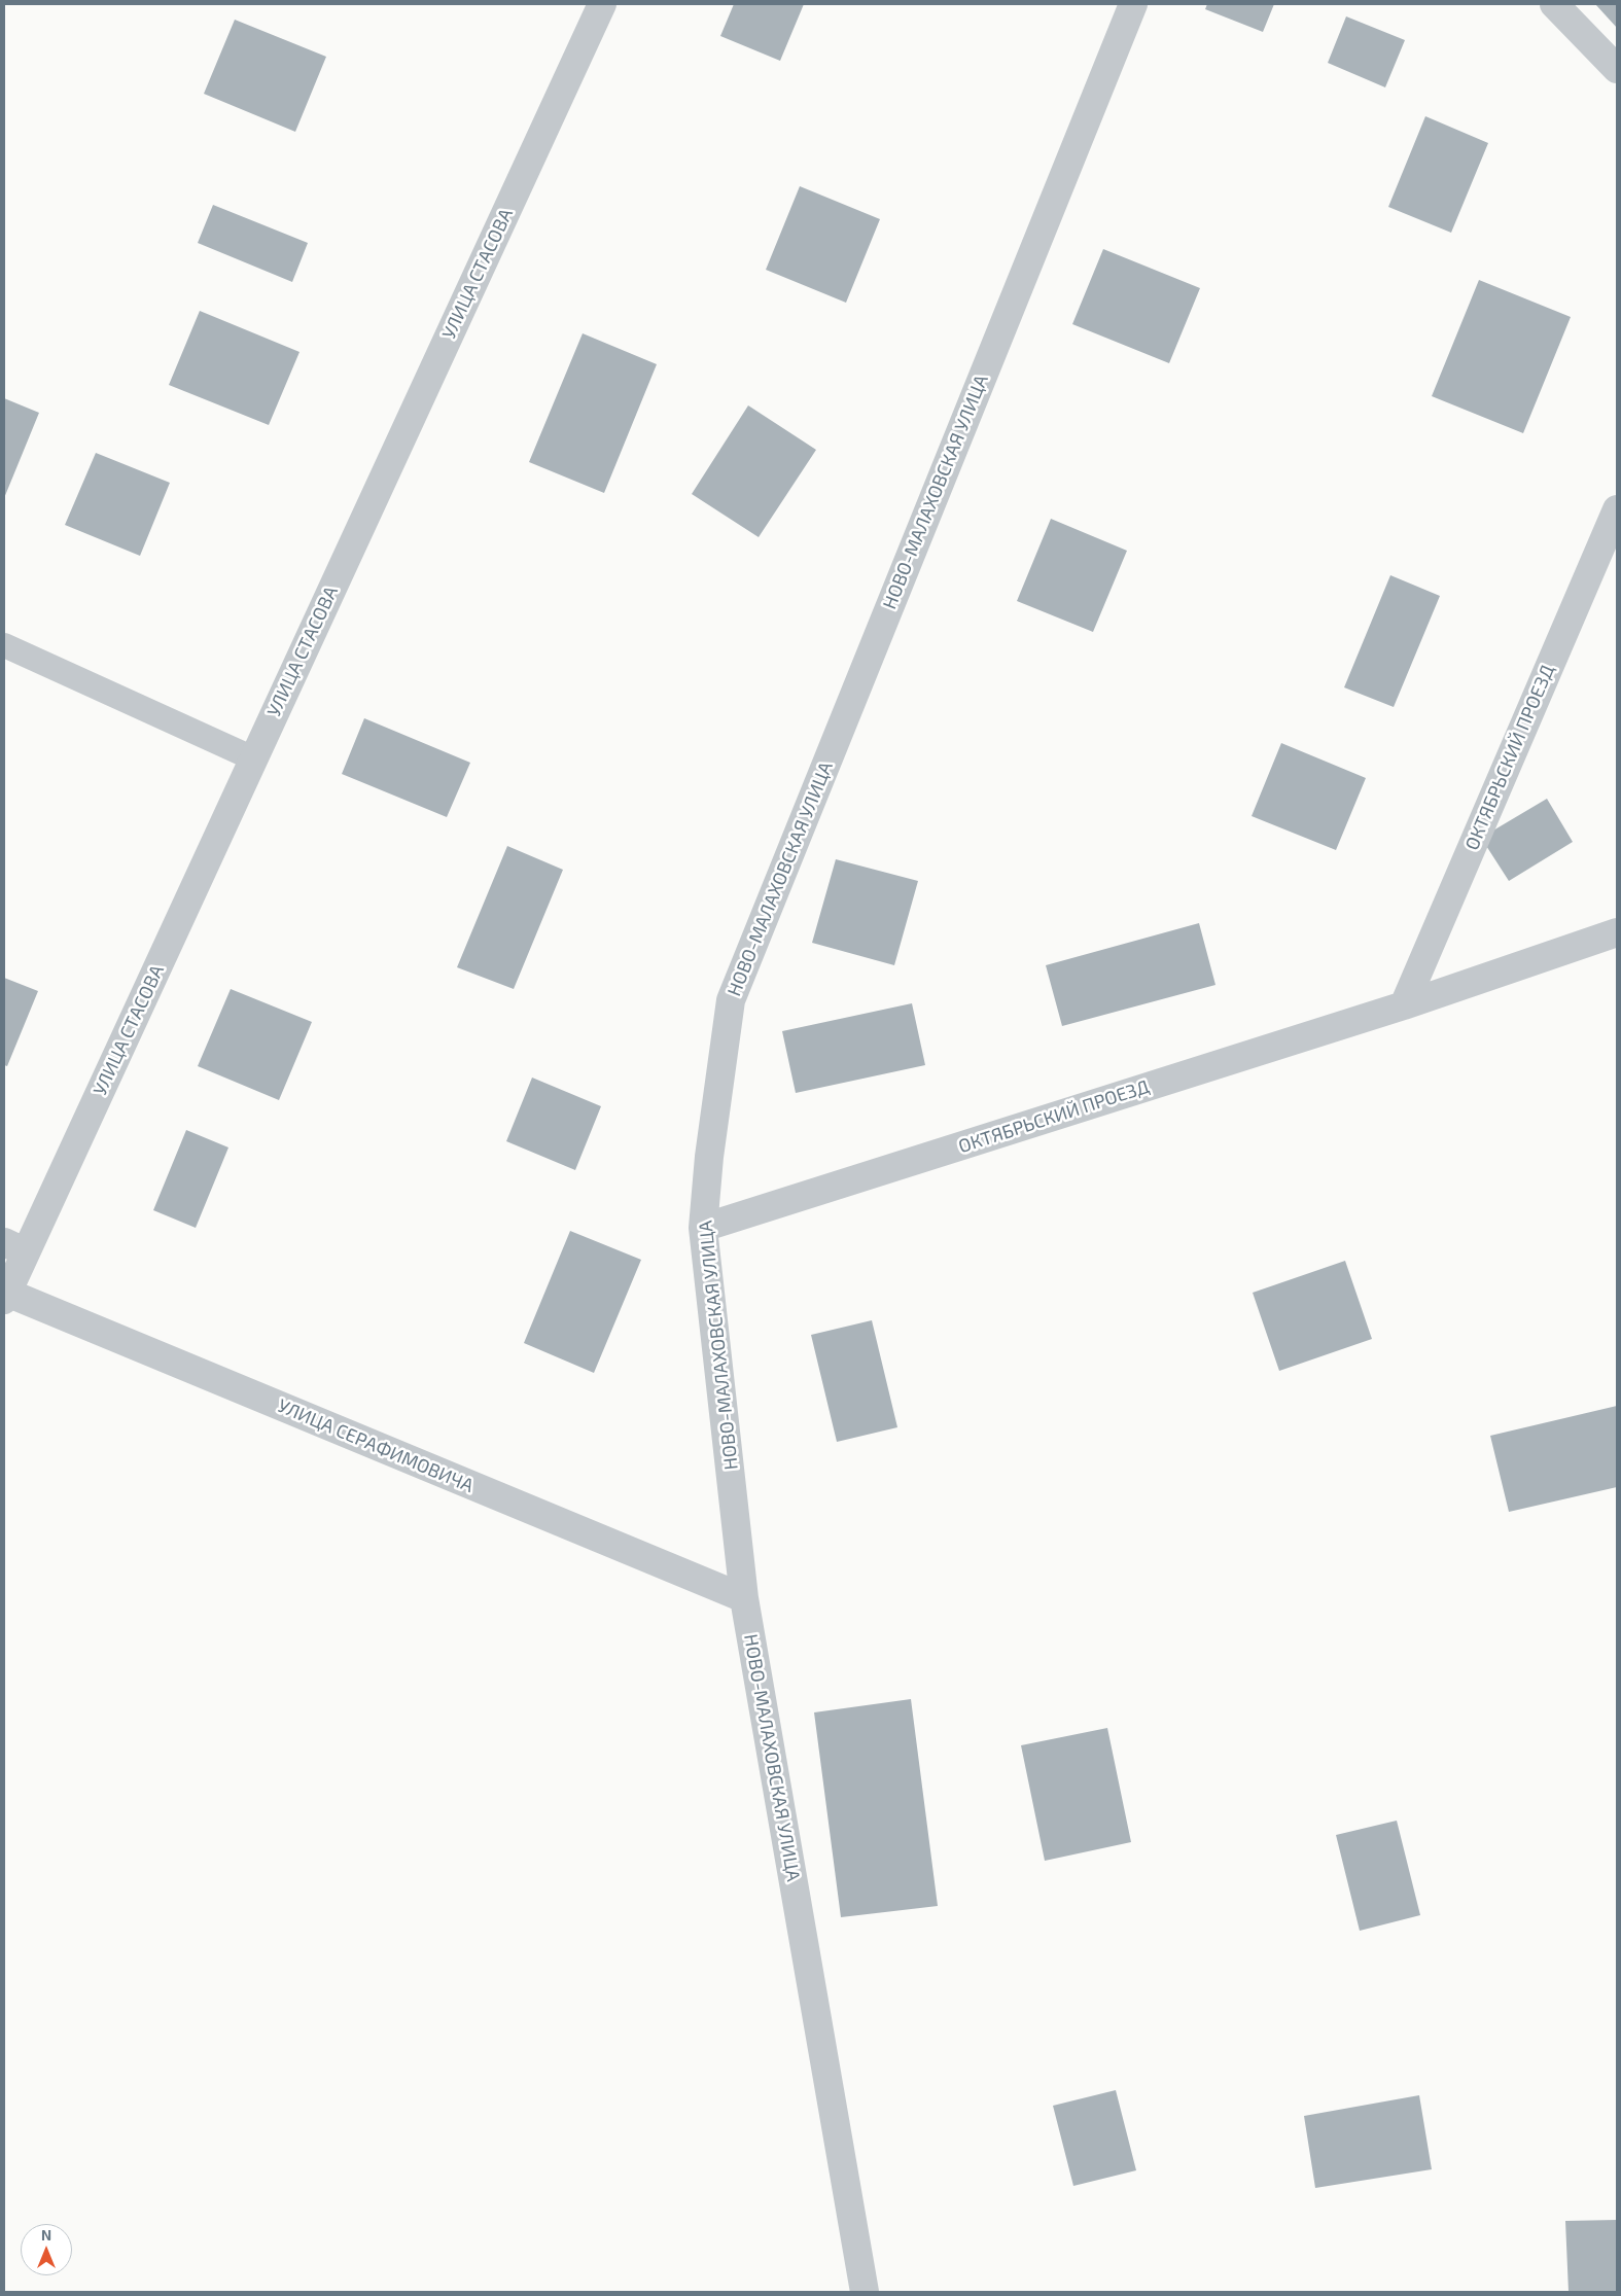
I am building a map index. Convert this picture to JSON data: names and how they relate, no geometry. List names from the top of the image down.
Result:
{
  "streets": {
    "street": [
      "УЛИЦА СТАСОВА",
      "НОВО-МАЛАХОВСКАЯ УЛИЦА",
      "ОКТЯБРЬСКИЙ ПРОЕЗД",
      "УЛИЦА СЕРАФИМОВИЧА"
    ]
  },
  "crossings": [
    ["УЛИЦА СТАСОВА", "УЛИЦА СЕРАФИМОВИЧА"],
    ["НОВО-МАЛАХОВСКАЯ УЛИЦА", "ОКТЯБРЬСКИЙ ПРОЕЗД"],
    ["НОВО-МАЛАХОВСКАЯ УЛИЦА", "УЛИЦА СЕРАФИМОВИЧА"]
  ],
  "north": "top"
}
